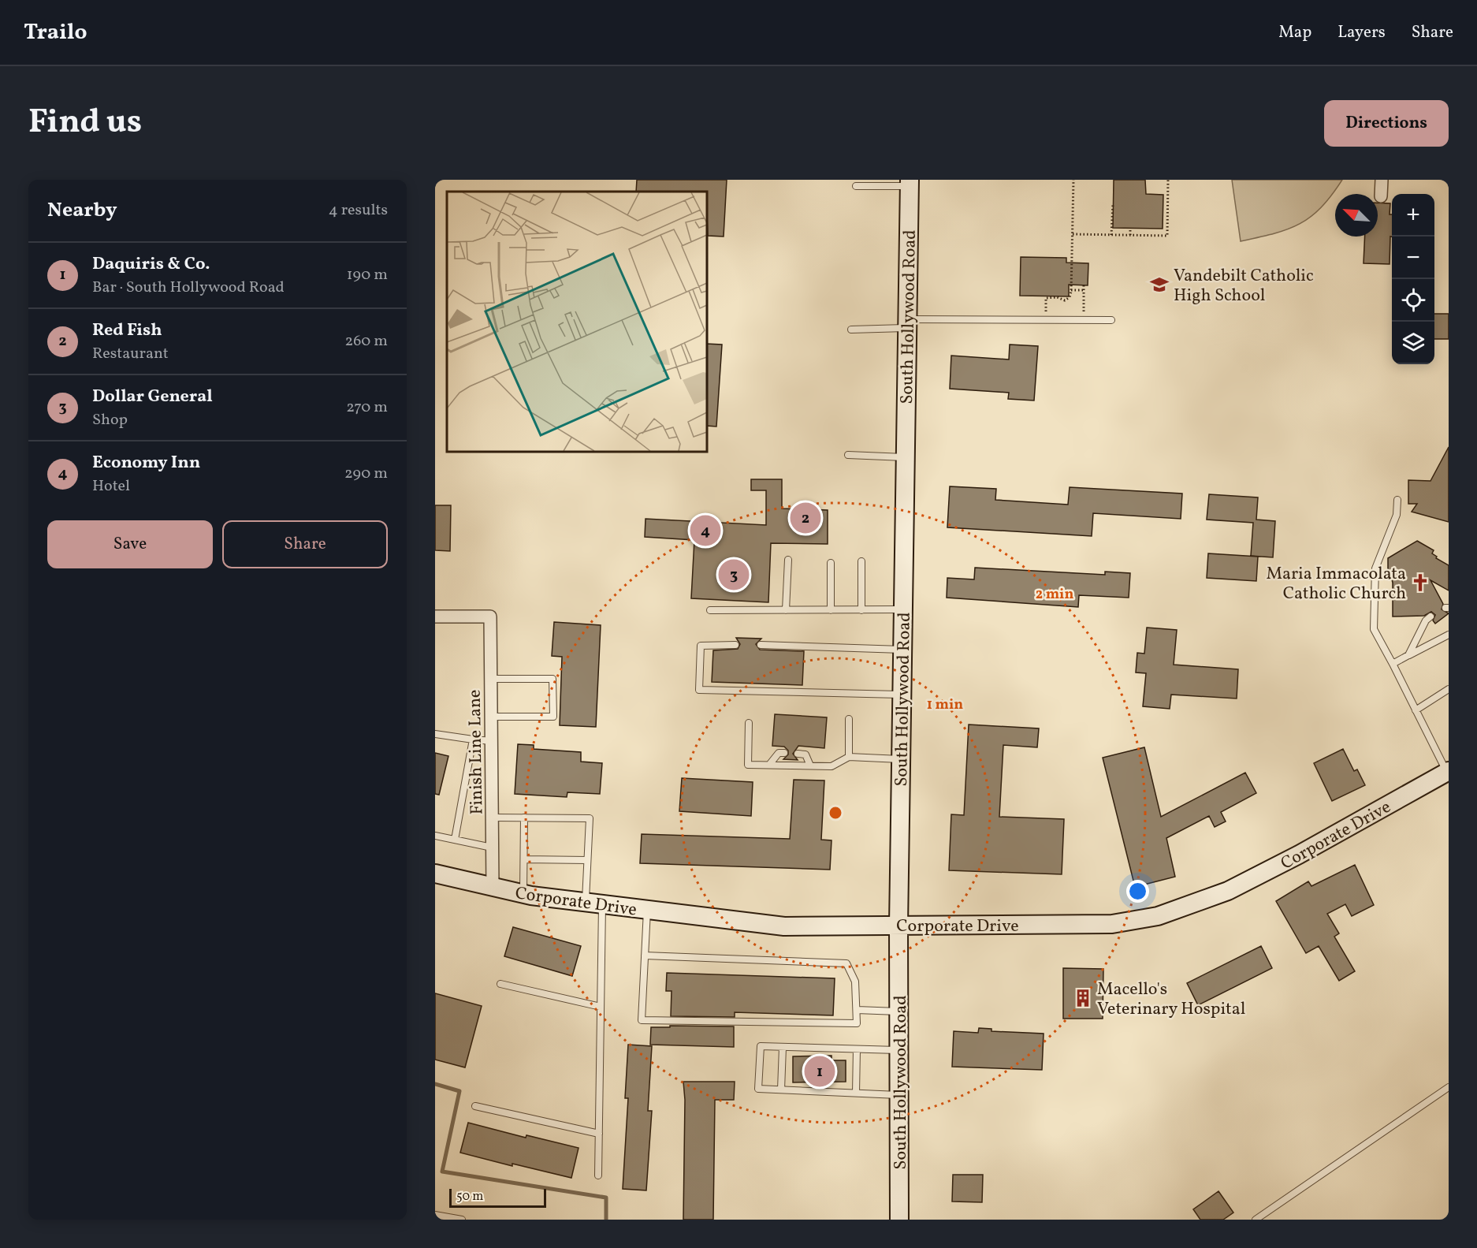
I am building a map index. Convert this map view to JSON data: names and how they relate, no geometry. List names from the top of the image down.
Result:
{
  "streets": {
    "main road": ["South Hollywood Road", "Corporate Drive"],
    "street": ["Finish Line Lane"]
  },
  "crossings": [
    ["South Hollywood Road", "Corporate Drive"],
    ["Finish Line Lane", "Corporate Drive"]
  ],
  "places": {
    "school or university": ["Vandebilt Catholic High School"],
    "church": ["Maria Immacolata Catholic Church"],
    "building": ["Macello's Veterinary Hospital"]
  },
  "scale_bar": "50 m",
  "north": "top left",
  "page": {
    "header": "Trailo",
    "nav": ["Map", "Layers", "Share"],
    "title": "Find us",
    "buttons": [
      "Directions",
      ["Save", "Share"]
    ],
    "heading": ["Nearby", "4 results"],
    "map_buttons": ["+", "−"],
    "list": [
      {
        "mark": "1",
        "name": "Daquiris & Co.",
        "note": "Bar · South Hollywood Road",
        "value": "190 m"
      },
      {
        "mark": "2",
        "name": "Red Fish",
        "note": "Restaurant",
        "value": "260 m"
      },
      {
        "mark": "3",
        "name": "Dollar General",
        "note": "Shop",
        "value": "270 m"
      },
      {
        "mark": "4",
        "name": "Economy Inn",
        "note": "Hotel",
        "value": "290 m"
      }
    ],
    "pins": [
      "2",
      "4",
      "3",
      "1"
    ],
    "scale": "50 m"
  },
  "rings": ["2 min", "1 min"]
}
